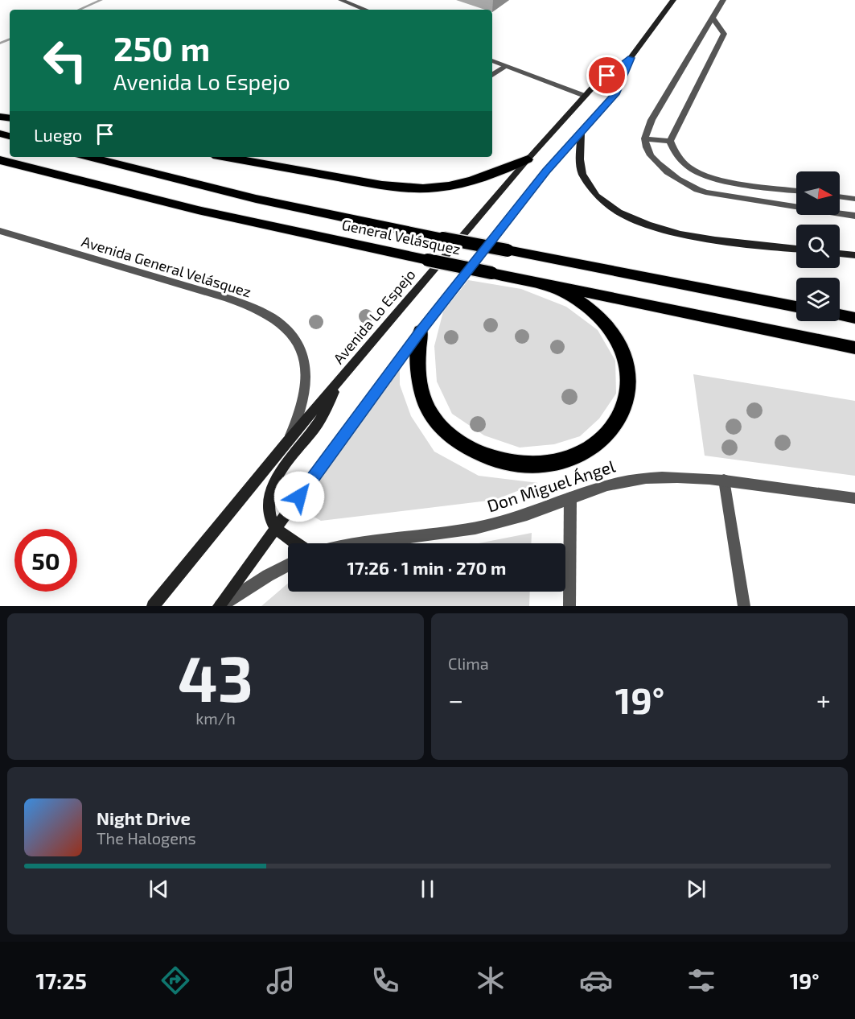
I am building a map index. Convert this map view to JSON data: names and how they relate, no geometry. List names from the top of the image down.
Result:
{
  "streets": {
    "highway": ["General Velásquez"],
    "main road": ["Avenida Lo Espejo"],
    "street": ["Avenida General Velásquez", "Don Miguel Ángel"]
  },
  "crossings": [
    ["Avenida General Velásquez", "Avenida Lo Espejo"]
  ],
  "north": "right",
  "page": {
    "turn": ["250 m", "Avenida Lo Espejo"],
    "then": "Luego",
    "limit": "50",
    "trip": "17:26 · 1 min · 270 m",
    "tile": [
      ["43", "km/h"],
      "Clima"
    ],
    "heat": ["−", "19°", "+"],
    "song": ["Night Drive", "The Halogens"],
    "tabs": ["17:25", "19°"]
  }
}
